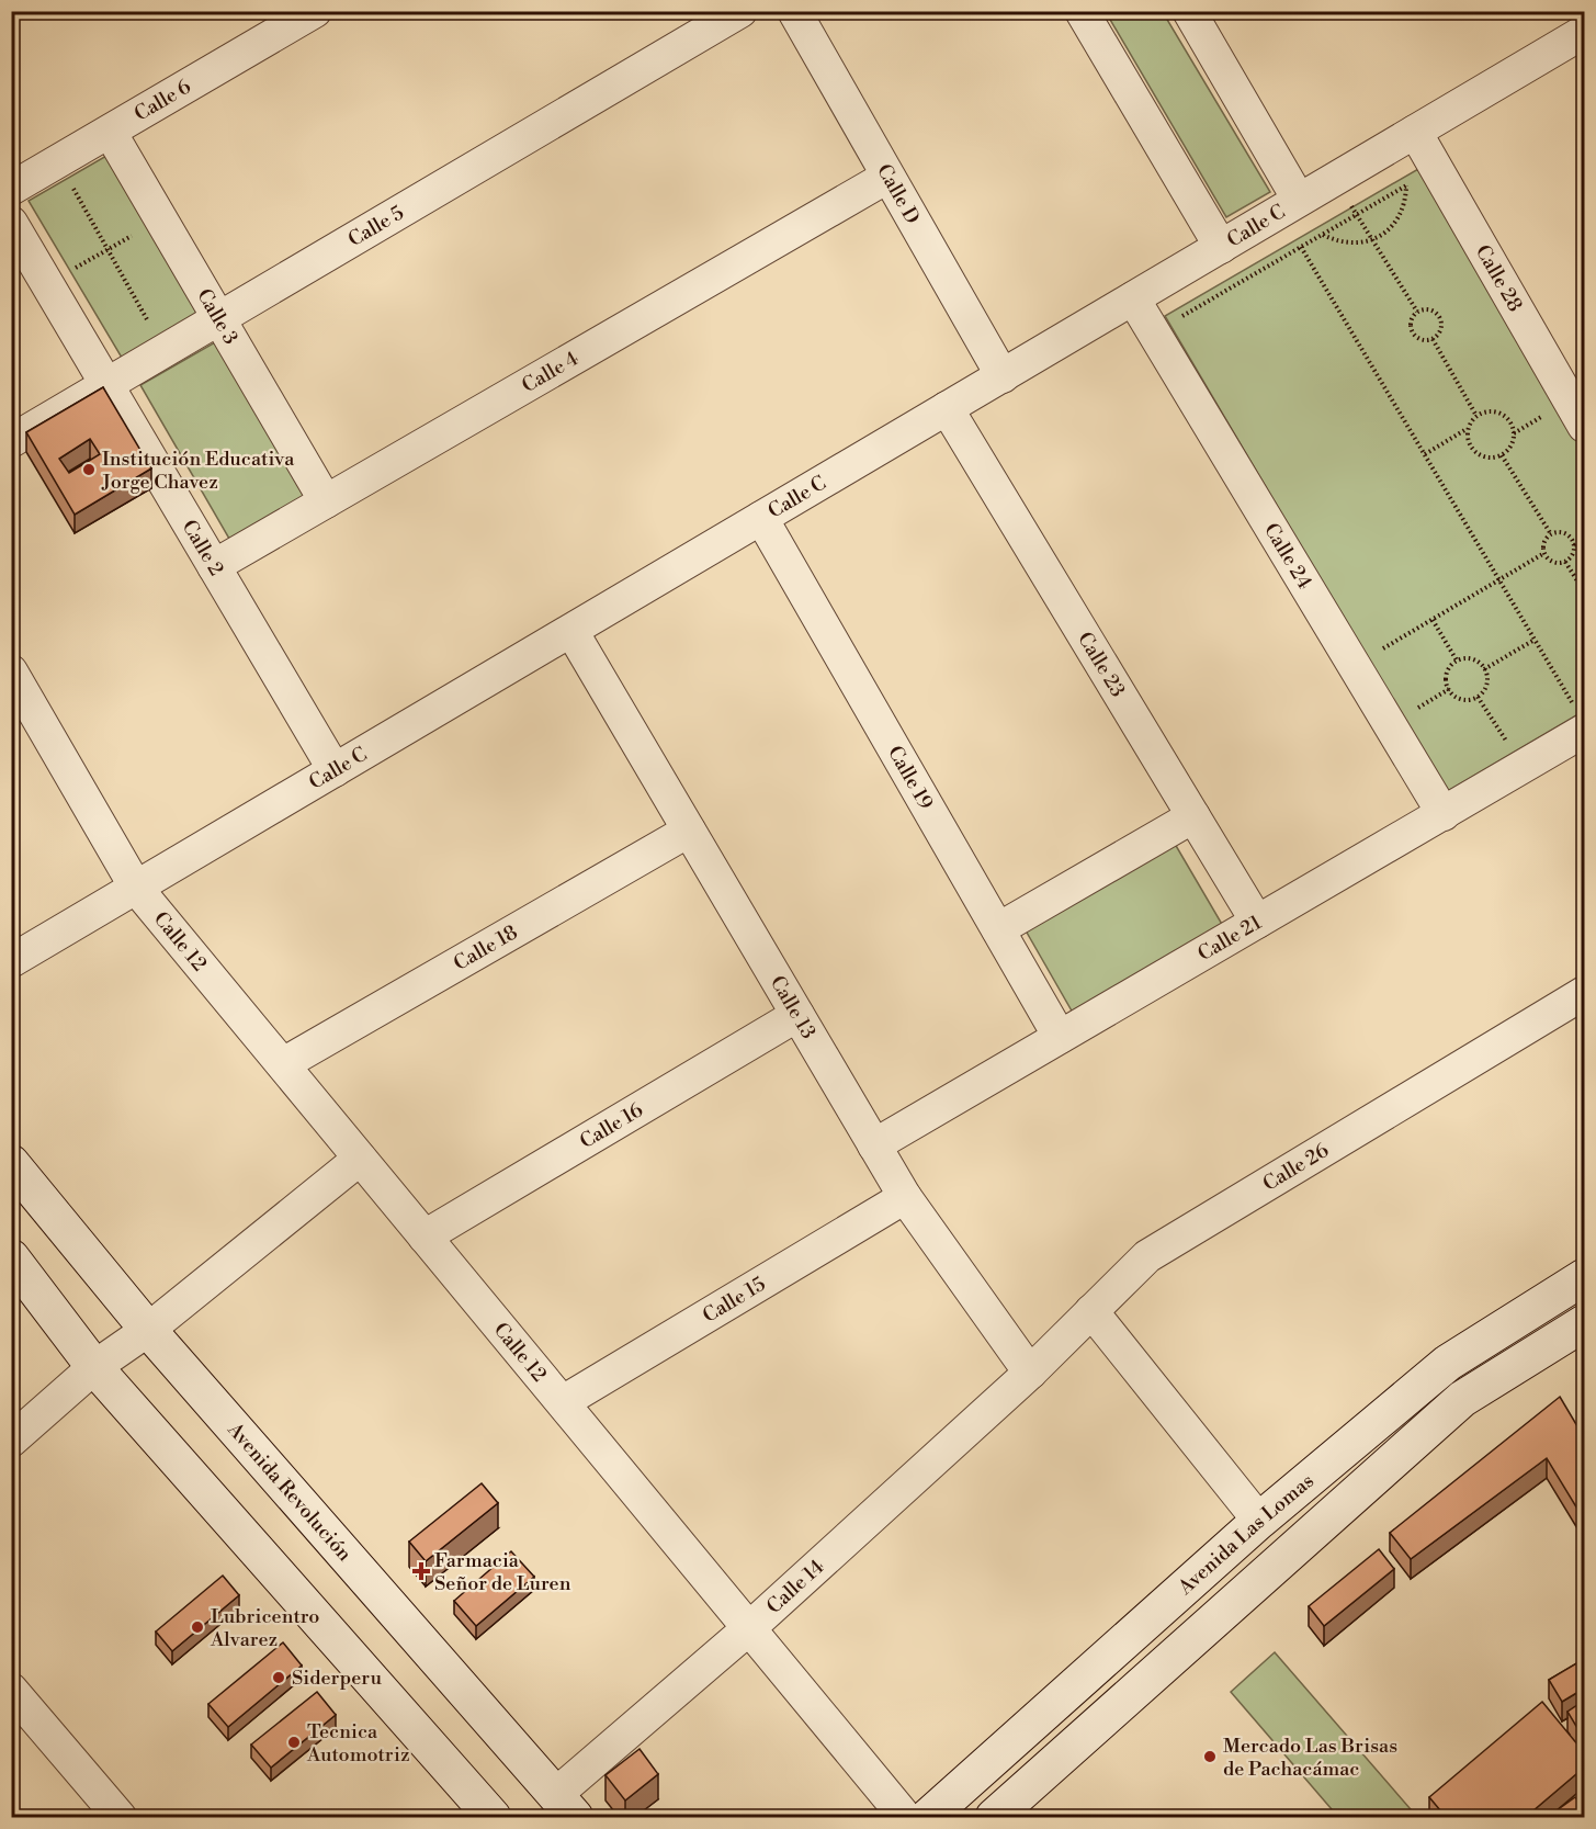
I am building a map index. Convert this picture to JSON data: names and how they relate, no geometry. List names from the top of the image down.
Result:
{
  "streets": {
    "street": [
      "Calle 6",
      "Calle D",
      "Calle C",
      "Calle 5",
      "Calle 28",
      "Calle 3",
      "Calle 4",
      "Calle 2",
      "Calle 24",
      "Calle 23",
      "Calle 19",
      "Calle 21",
      "Calle 12",
      "Calle 18",
      "Calle 13",
      "Calle 16",
      "Calle 26",
      "Calle 15",
      "Avenida Revolución",
      "Avenida Las Lomas",
      "Calle 14"
    ]
  },
  "crossings": [
    ["Calle 6", "Calle 3"],
    ["Calle D", "Calle C"],
    ["Calle D", "Calle 4"],
    ["Calle C", "Calle 28"],
    ["Calle C", "Calle 2"],
    ["Calle C", "Calle 24"],
    ["Calle C", "Calle 23"],
    ["Calle C", "Calle 19"],
    ["Calle C", "Calle 12"],
    ["Calle C", "Calle 13"],
    ["Calle 5", "Calle 3"],
    ["Calle 5", "Calle 2"],
    ["Calle 3", "Calle 4"],
    ["Calle 4", "Calle 2"],
    ["Calle 24", "Calle 21"],
    ["Calle 23", "Calle 21"],
    ["Calle 19", "Calle 21"],
    ["Calle 21", "Calle 13"],
    ["Calle 12", "Calle 18"],
    ["Calle 12", "Calle 16"],
    ["Calle 12", "Calle 15"],
    ["Calle 12", "Calle 14"],
    ["Calle 18", "Calle 13"],
    ["Calle 13", "Calle 16"],
    ["Calle 13", "Calle 26"],
    ["Calle 13", "Calle 15"],
    ["Calle 13", "Calle 14"],
    ["Calle 26", "Calle 14"],
    ["Avenida Revolución", "Calle 14"]
  ],
  "places": {
    "other": [
      "Institución Educativa Jorge Chavez",
      "Lubricentro Alvarez",
      "Siderperu",
      "Tecnica Automotriz",
      "Mercado Las Brisas de Pachacámac"
    ],
    "health": ["Farmacia Señor de Luren"]
  }
}
